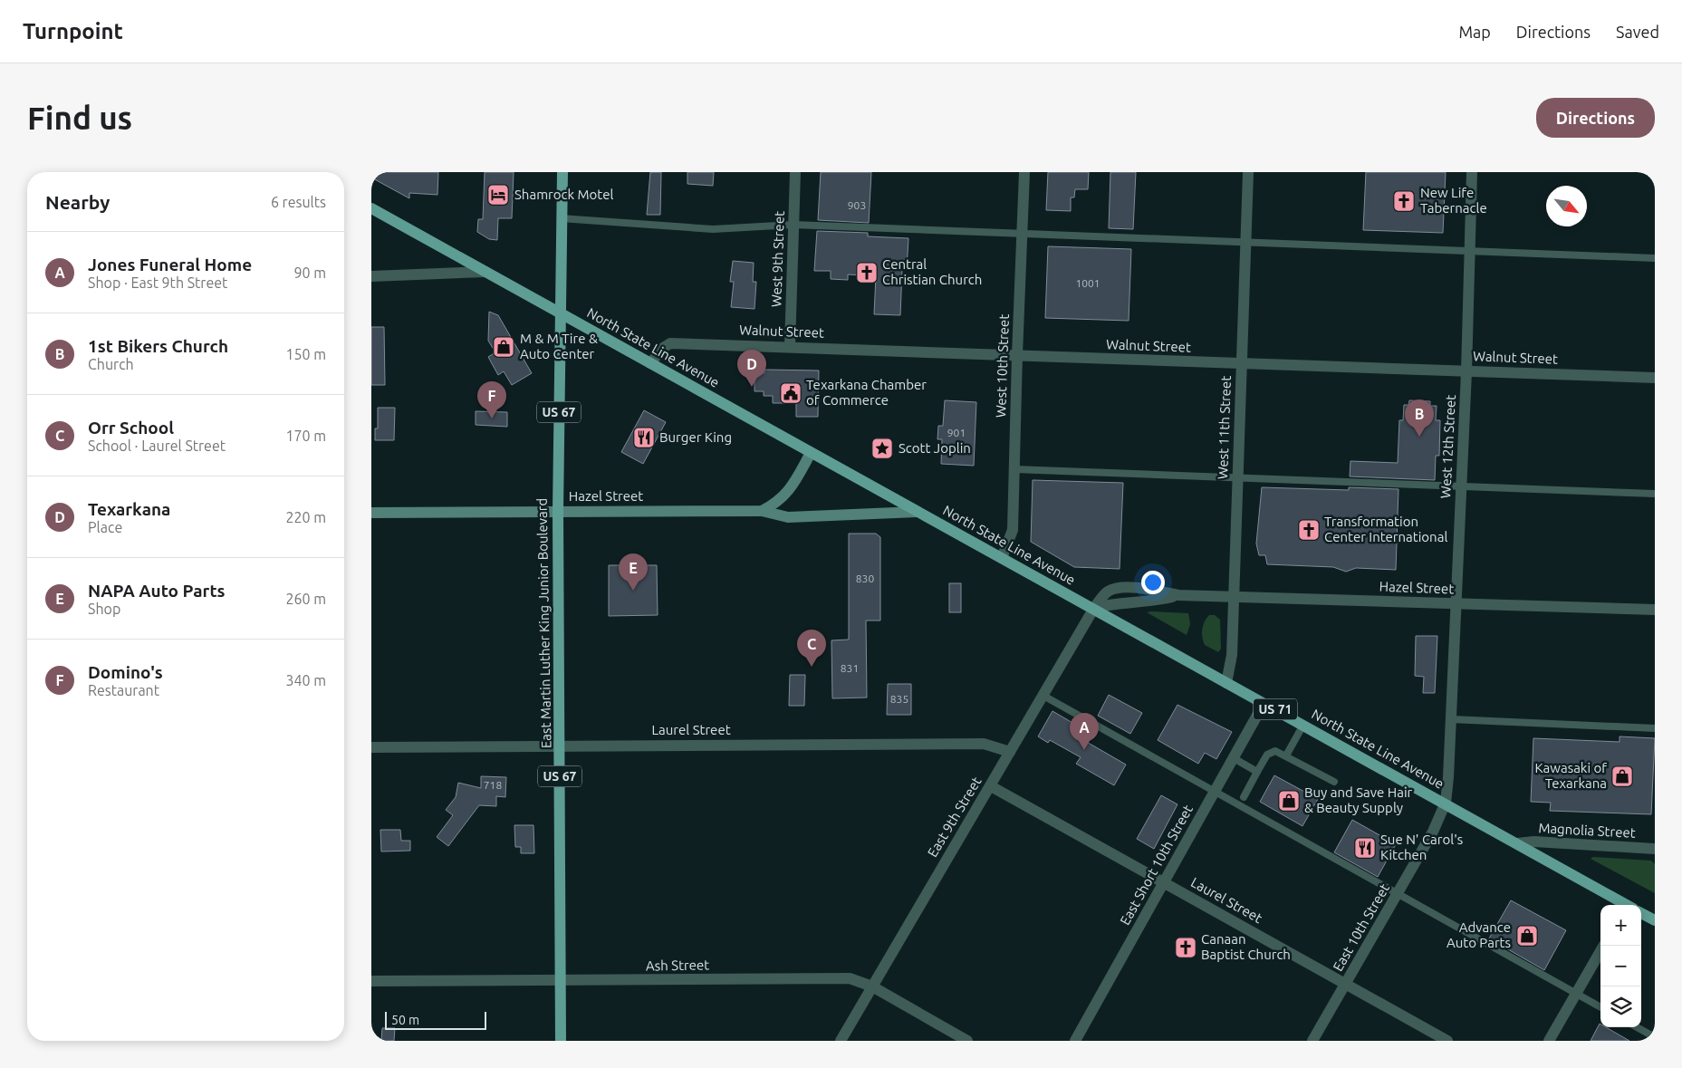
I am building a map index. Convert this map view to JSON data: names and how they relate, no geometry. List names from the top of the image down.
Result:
{
  "streets": {
    "main road": [
      "North State Line Avenue",
      "US 67",
      "Hazel Street",
      "East Martin Luther King Junior Boulevard",
      "US 71"
    ],
    "street": [
      "West 9th Street",
      "Walnut Street",
      "West 10th Street",
      "West 11th Street",
      "West 12th Street",
      "Laurel Street",
      "East 9th Street",
      "Magnolia Street",
      "East Short 10th Street",
      "East 10th Street",
      "Ash Street"
    ]
  },
  "crossings": [
    ["West 9th Street", "Walnut Street"],
    ["Walnut Street", "North State Line Avenue"],
    ["Walnut Street", "West 10th Street"],
    ["Walnut Street", "West 11th Street"],
    ["Walnut Street", "West 12th Street"],
    ["North State Line Avenue", "West 10th Street"],
    ["North State Line Avenue", "US 67"],
    ["North State Line Avenue", "West 11th Street"],
    ["North State Line Avenue", "West 12th Street"],
    ["North State Line Avenue", "Hazel Street"],
    ["North State Line Avenue", "East Martin Luther King Junior Boulevard"],
    ["North State Line Avenue", "East 9th Street"],
    ["North State Line Avenue", "Magnolia Street"],
    ["North State Line Avenue", "East Short 10th Street"],
    ["North State Line Avenue", "East 10th Street"],
    ["US 67", "East Martin Luther King Junior Boulevard"],
    ["West 11th Street", "Hazel Street"],
    ["West 12th Street", "Hazel Street"],
    ["West 12th Street", "East 10th Street"],
    ["Hazel Street", "East Martin Luther King Junior Boulevard"],
    ["Hazel Street", "East 9th Street"],
    ["East Martin Luther King Junior Boulevard", "Laurel Street"],
    ["East Martin Luther King Junior Boulevard", "Ash Street"],
    ["Laurel Street", "East 9th Street"],
    ["Laurel Street", "East Short 10th Street"],
    ["Laurel Street", "East 10th Street"],
    ["East 9th Street", "Ash Street"]
  ],
  "places": {
    "hotel": ["Shamrock Motel"],
    "church": [
      "New Life Tabernacle",
      "Central Christian Church",
      "Transformation Center International",
      "Canaan Baptist Church"
    ],
    "shop": [
      "M & M Tire & Auto Center",
      "Kawasaki of Texarkana",
      "Buy and Save Hair & Beauty Supply",
      "Advance Auto Parts"
    ],
    "public building": ["Texarkana Chamber of Commerce"],
    "restaurant": ["Burger King", "Sue N' Carol's Kitchen"],
    "place": ["Scott Joplin"]
  },
  "house_numbers": [
    "903",
    "1001",
    "901",
    "830",
    "831",
    "835",
    "718"
  ],
  "scale_bar": "50 m",
  "north": "bottom right",
  "page": {
    "header": "Turnpoint",
    "nav": ["Map", "Directions", "Saved"],
    "buttons": "Directions",
    "title": "Find us",
    "heading": ["Nearby", "6 results"],
    "list": [
      {
        "mark": "A",
        "name": "Jones Funeral Home",
        "note": "Shop · East 9th Street",
        "value": "90 m"
      },
      {
        "mark": "B",
        "name": "1st Bikers Church",
        "note": "Church",
        "value": "150 m"
      },
      {
        "mark": "C",
        "name": "Orr School",
        "note": "School · Laurel Street",
        "value": "170 m"
      },
      {
        "mark": "D",
        "name": "Texarkana",
        "note": "Place",
        "value": "220 m"
      },
      {
        "mark": "E",
        "name": "NAPA Auto Parts",
        "note": "Shop",
        "value": "260 m"
      },
      {
        "mark": "F",
        "name": "Domino's",
        "note": "Restaurant",
        "value": "340 m"
      }
    ],
    "pins": [
      "D",
      "F",
      "B",
      "E",
      "C",
      "A"
    ],
    "map_buttons": ["+", "−"],
    "scale": "50 m"
  }
}
